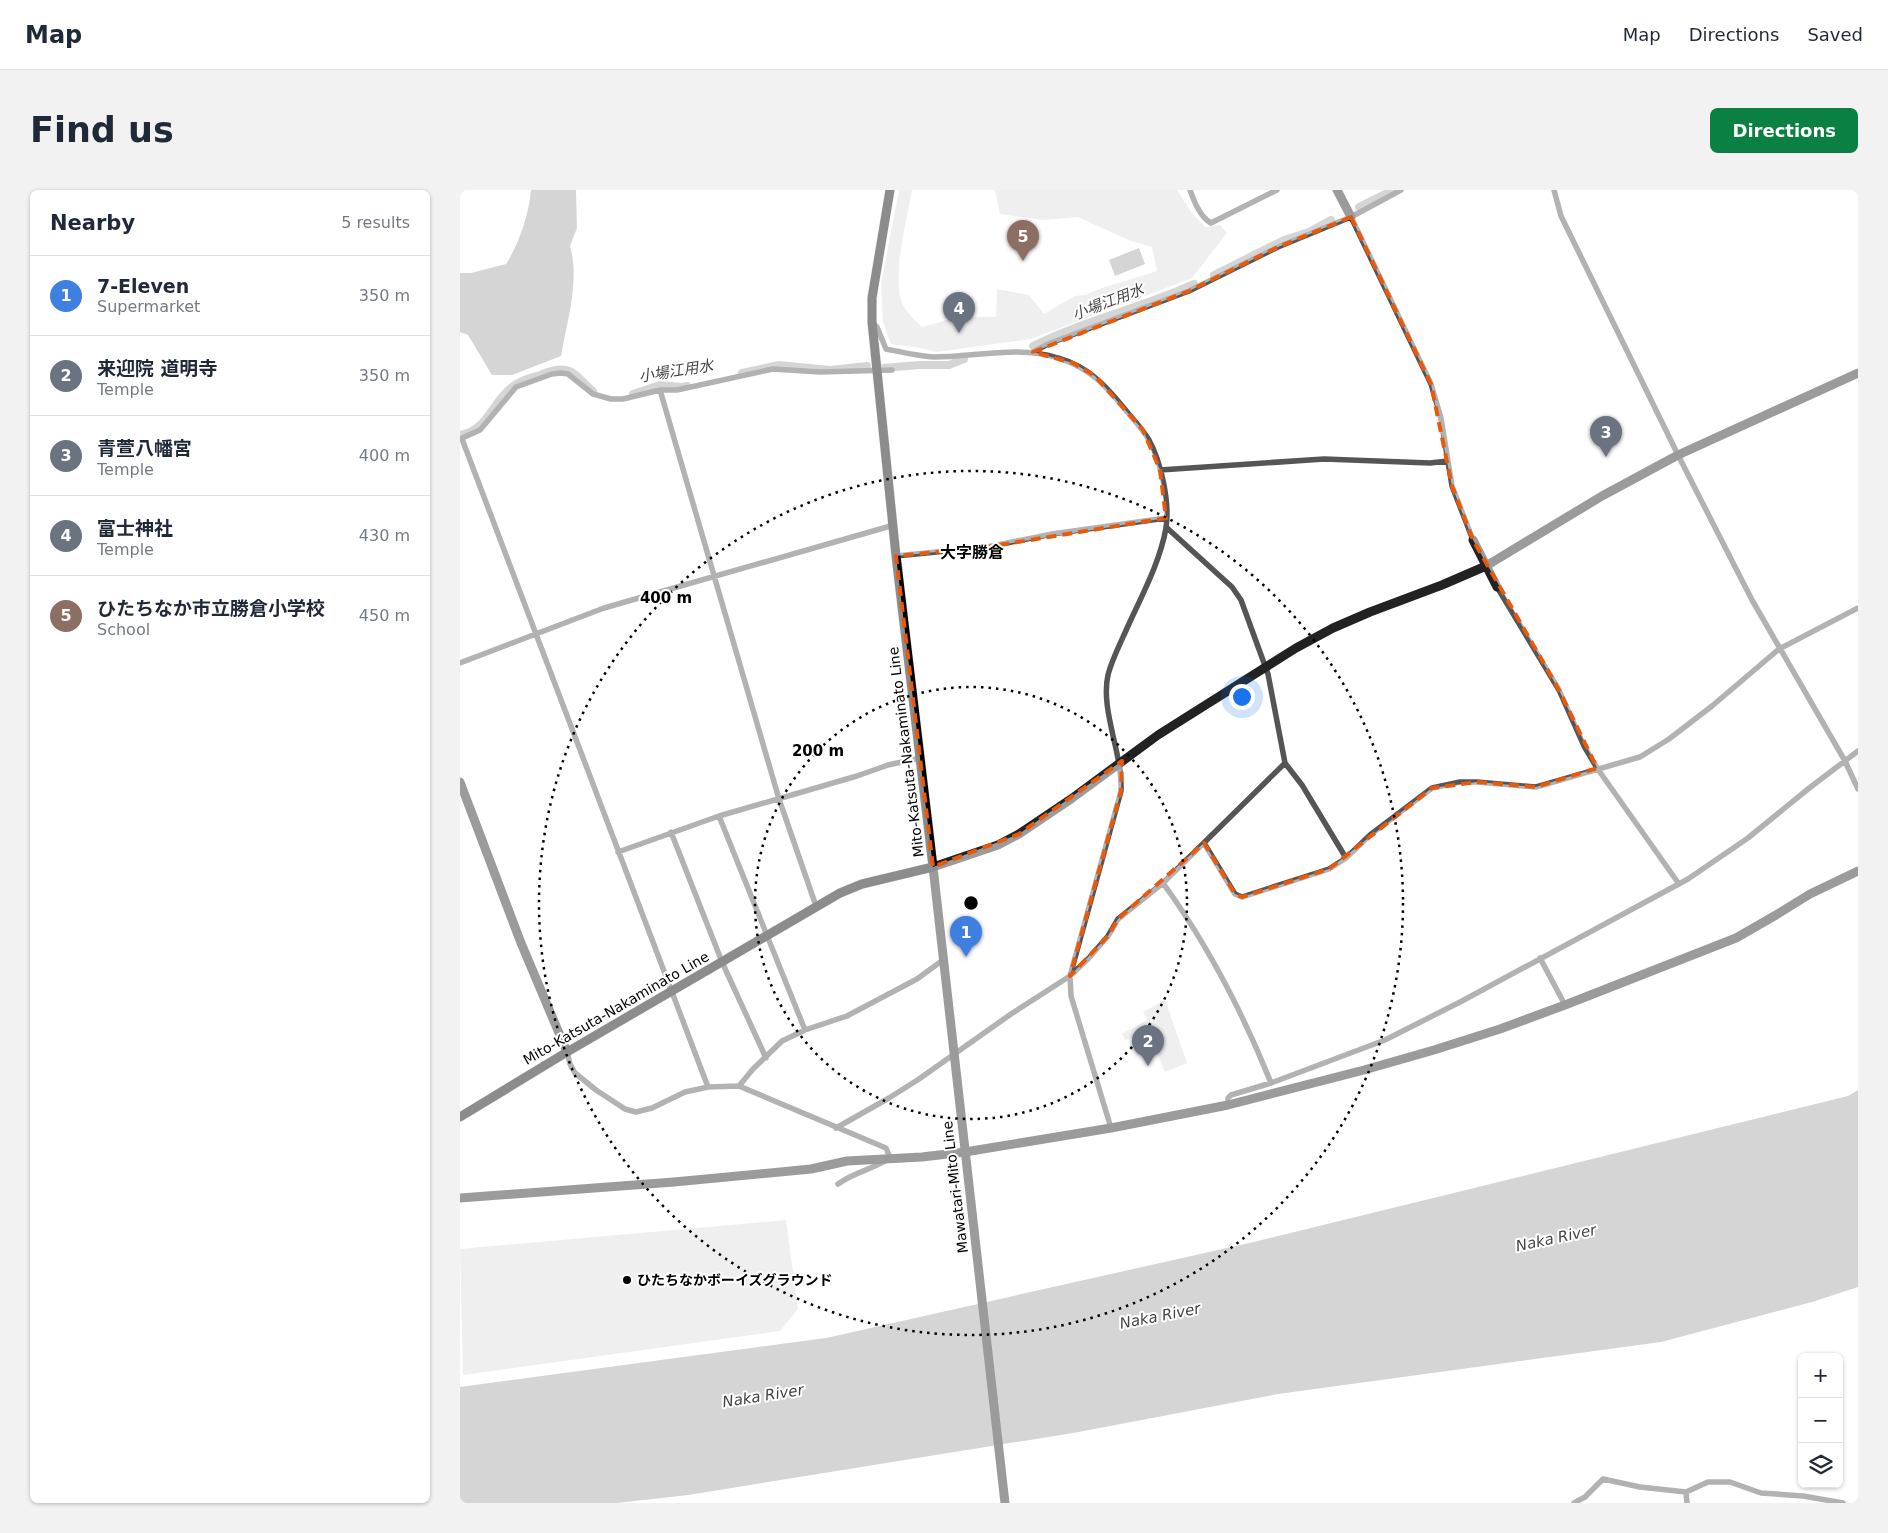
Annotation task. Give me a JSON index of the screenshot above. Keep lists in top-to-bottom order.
{
  "streets": {
    "main road": ["Mito-Katsuta-Nakaminato Line"],
    "street": ["Mawatari-Mito Line"]
  },
  "crossings": [
    ["Mito-Katsuta-Nakaminato Line", "Mawatari-Mito Line"]
  ],
  "districts": ["大字勝倉"],
  "water": ["小場江用水", "Naka River"],
  "places": ["ひたちなかボーイズグラウンド"],
  "page": {
    "header": "Map",
    "nav": ["Map", "Directions", "Saved"],
    "buttons": "Directions",
    "title": "Find us",
    "heading": ["Nearby", "5 results"],
    "pins": [
      "5",
      "4",
      "3",
      "1",
      "2"
    ],
    "list": [
      {
        "mark": "1",
        "name": "7-Eleven",
        "note": "Supermarket",
        "value": "350 m"
      },
      {
        "mark": "2",
        "name": "来迎院 道明寺",
        "note": "Temple",
        "value": "350 m"
      },
      {
        "mark": "3",
        "name": "青萱八幡宮",
        "note": "Temple",
        "value": "400 m"
      },
      {
        "mark": "4",
        "name": "富士神社",
        "note": "Temple",
        "value": "430 m"
      },
      {
        "mark": "5",
        "name": "ひたちなか市立勝倉小学校",
        "note": "School",
        "value": "450 m"
      }
    ],
    "map_buttons": ["+", "−"]
  },
  "rings": ["400 m", "200 m"]
}
